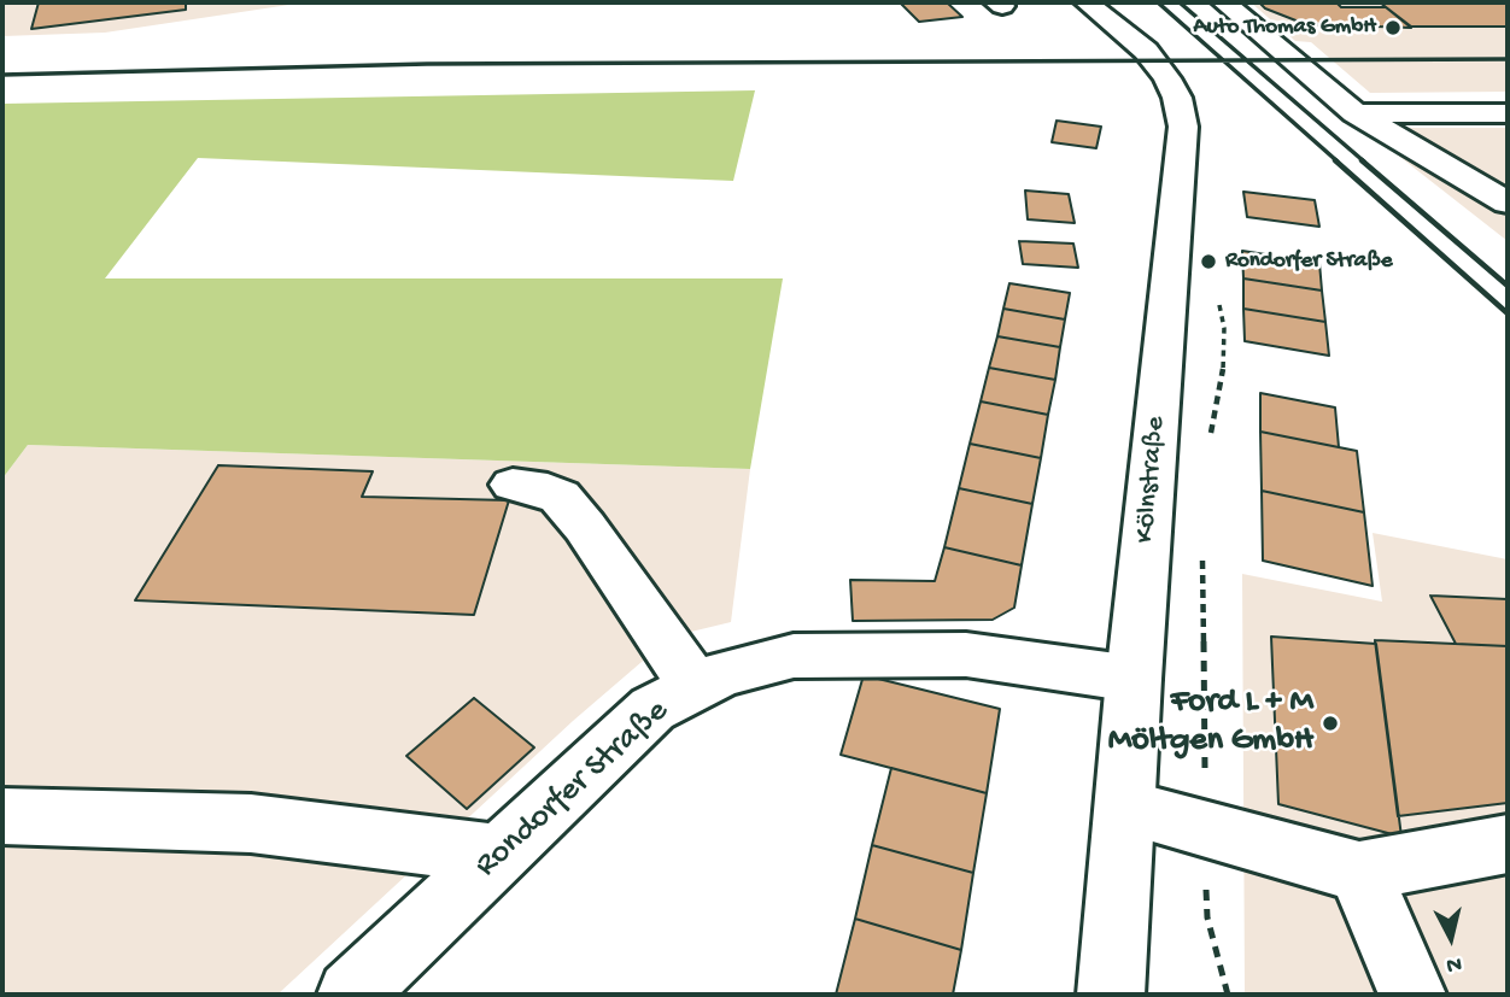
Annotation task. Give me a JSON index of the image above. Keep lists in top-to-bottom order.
{
  "streets": {
    "main road": ["Kölnstraße", "Rondorfer Straße"]
  },
  "crossings": [
    ["Kölnstraße", "Rondorfer Straße"]
  ],
  "places": ["Auto Thomas GmbH", "Rondorfer Straße", "Ford L + M Möltgen GmbH"],
  "north": "bottom"
}
